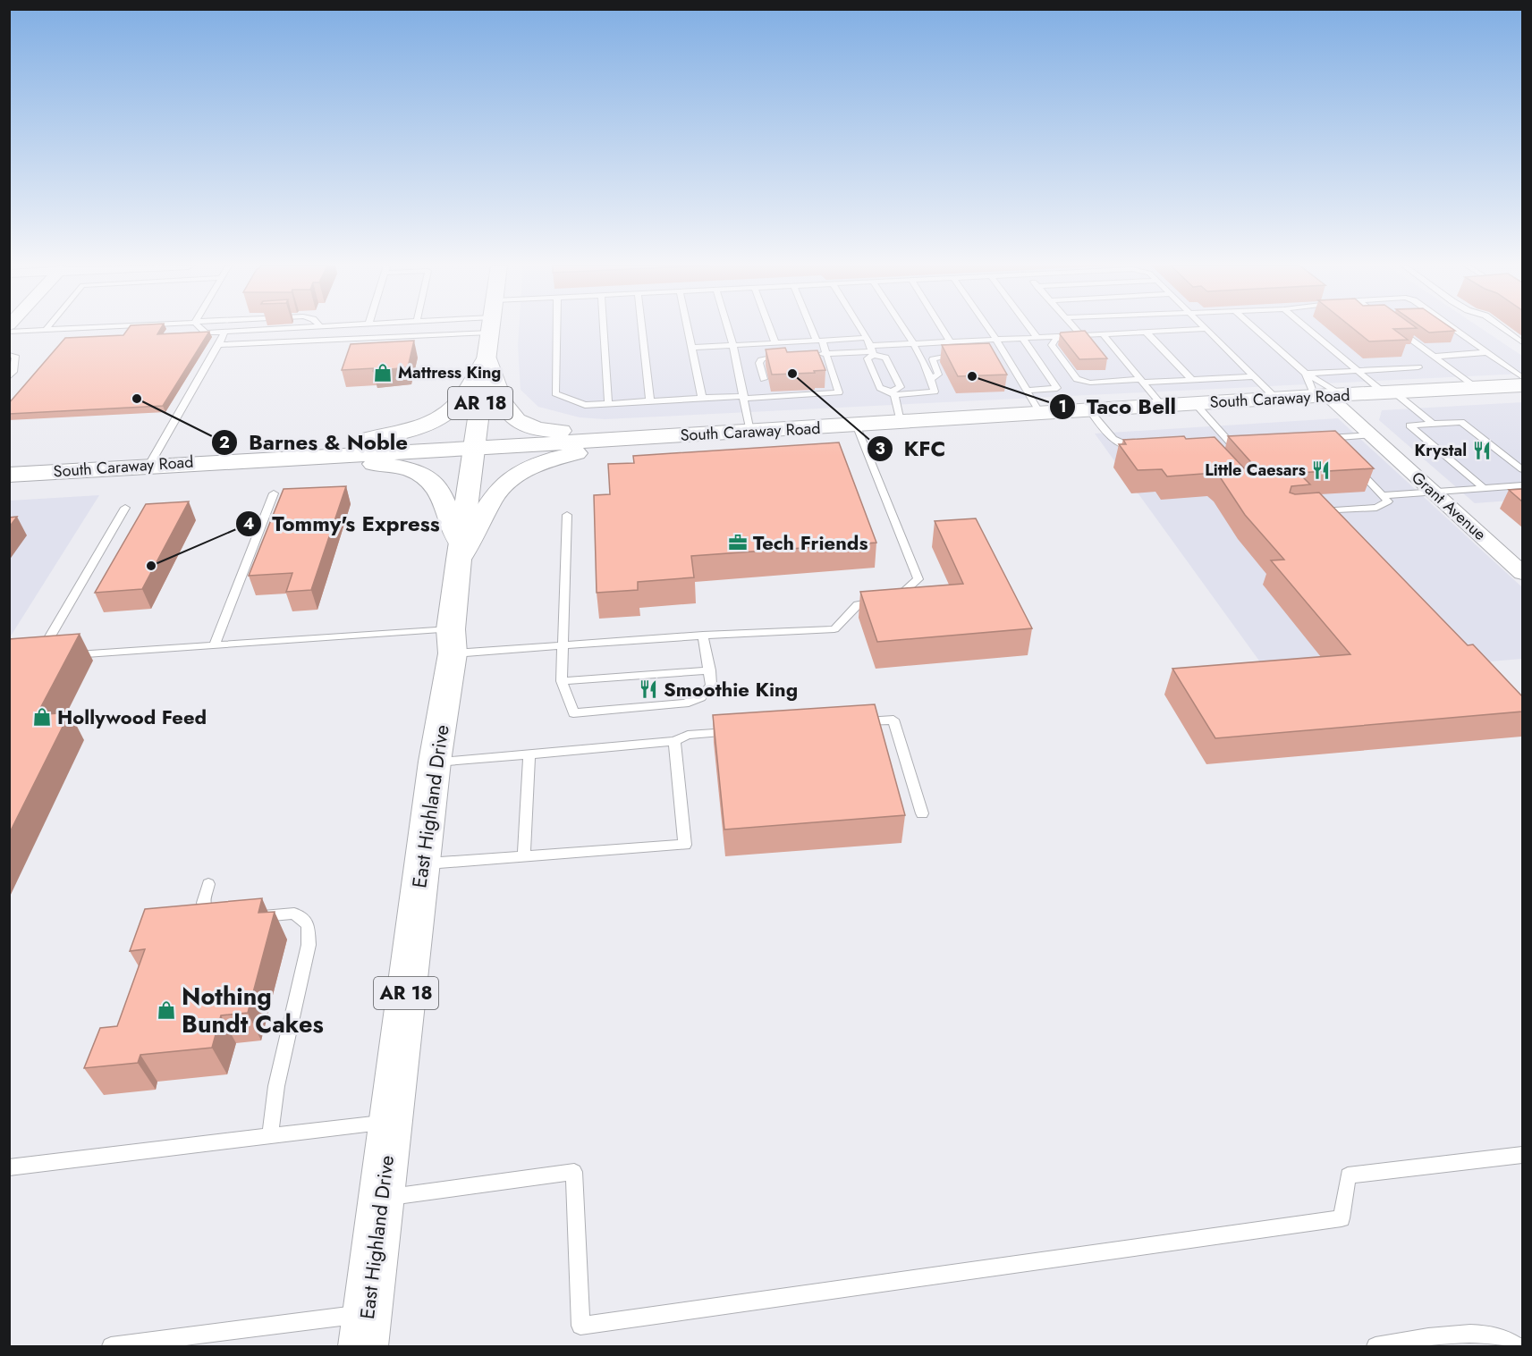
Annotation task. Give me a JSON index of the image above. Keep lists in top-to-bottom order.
{
  "streets": {
    "main road": ["South Caraway Road", "AR 18", "East Highland Drive"],
    "street": ["Grant Avenue"]
  },
  "crossings": [
    ["South Caraway Road", "Grant Avenue"],
    ["South Caraway Road", "East Highland Drive"]
  ],
  "places": {
    "shop": ["Mattress King", "Hollywood Feed", "Nothing Bundt Cakes"],
    "other": [
      "KFC",
      "Taco Bell",
      "Barnes & Noble",
      "Tommy's Express"
    ],
    "restaurant": ["Krystal", "Little Caesars", "Smoothie King"],
    "office": ["Tech Friends"]
  }
}
